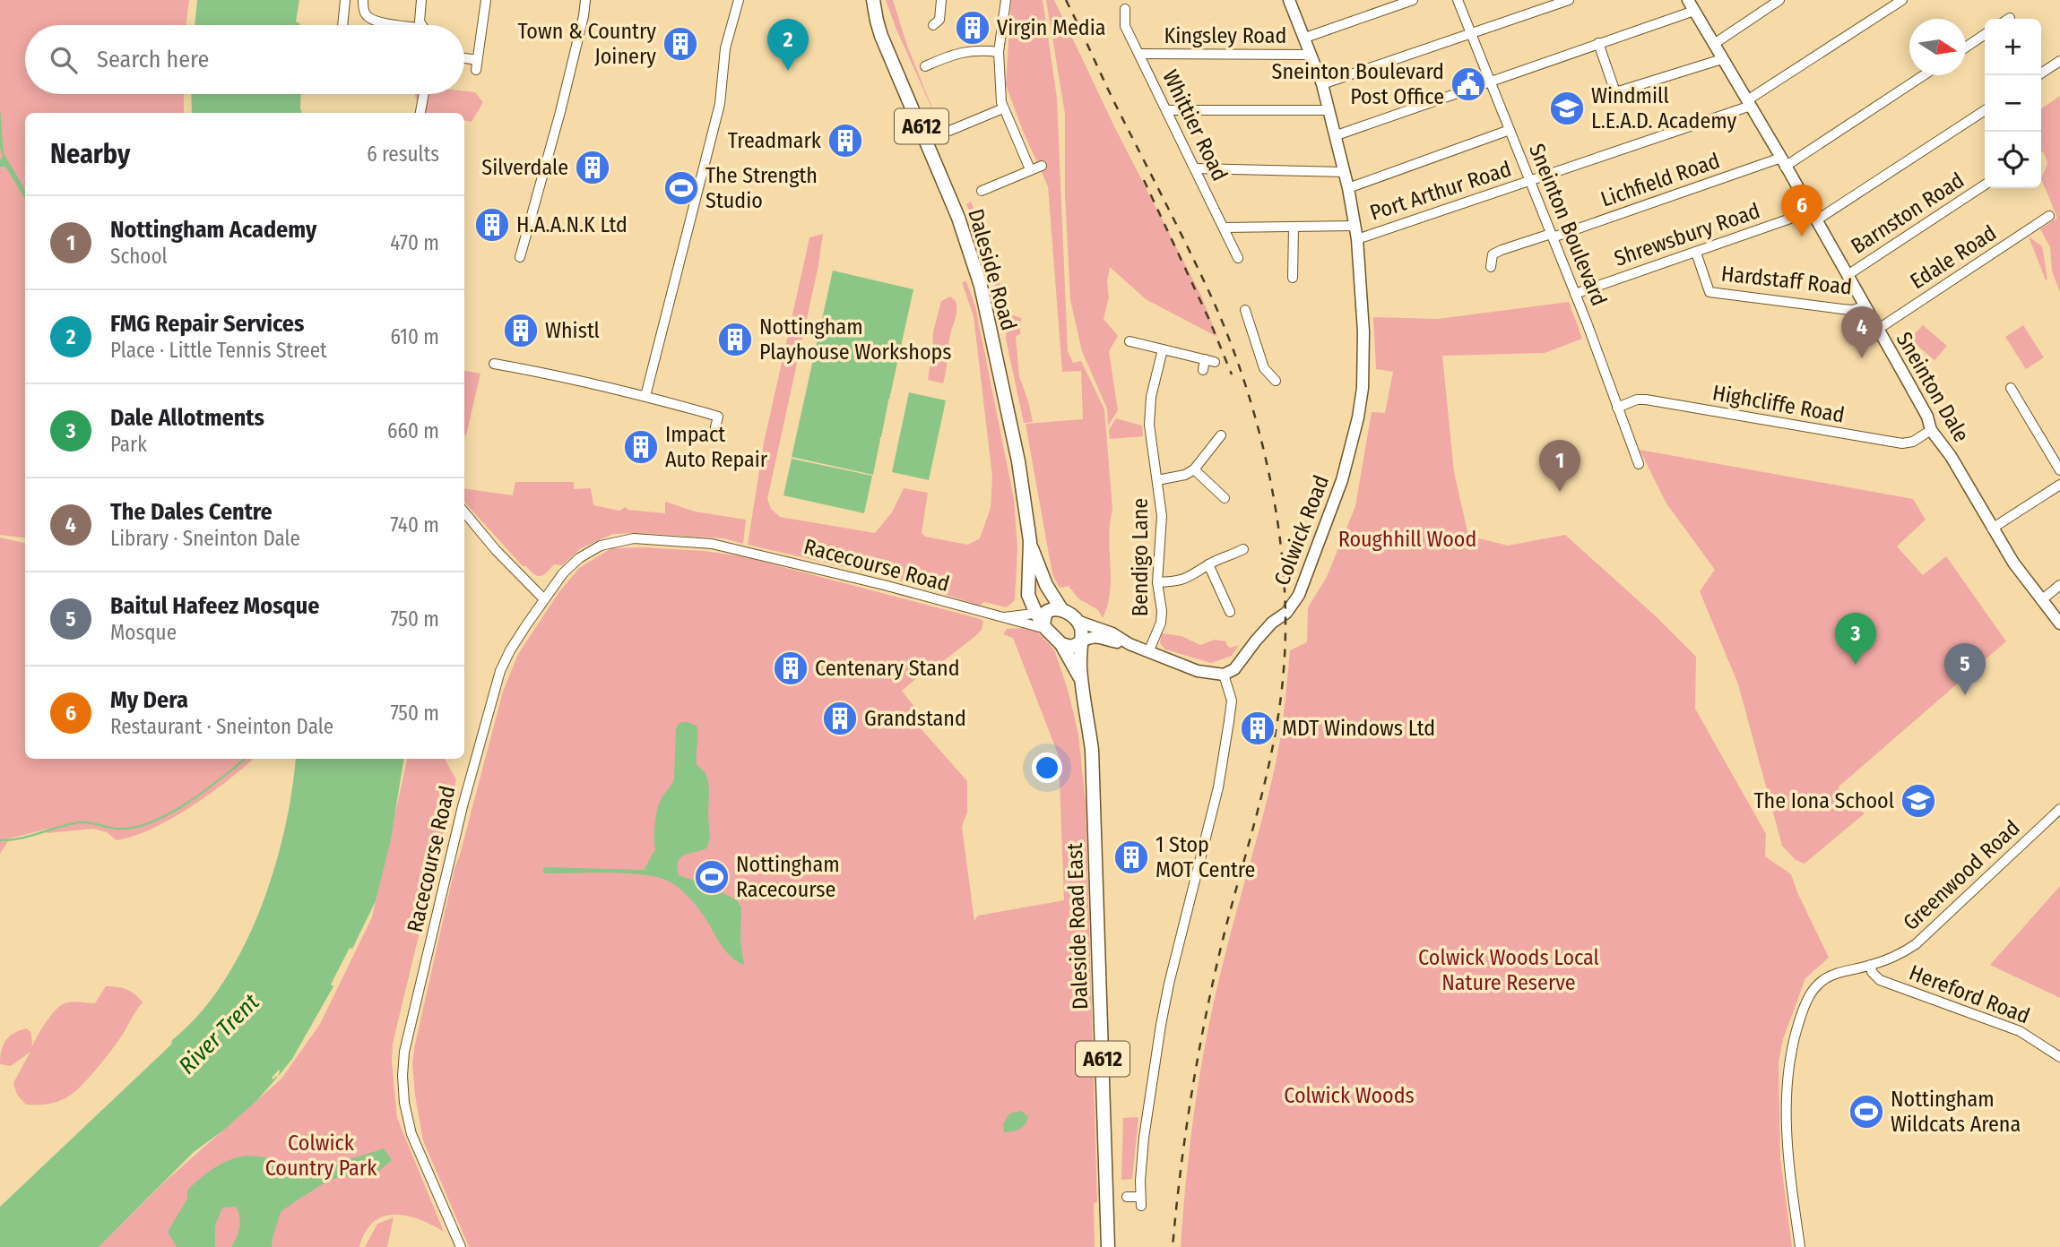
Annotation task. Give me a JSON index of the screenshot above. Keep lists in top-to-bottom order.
{
  "streets": {
    "main road": ["A612", "Daleside Road", "Daleside Road East"],
    "street": [
      "Kingsley Road",
      "Whittier Road",
      "Lichfield Road",
      "Port Arthur Road",
      "Barnston Road",
      "Sneinton Boulevard",
      "Shrewsbury Road",
      "Edale Road",
      "Hardstaff Road",
      "Sneinton Dale",
      "Highcliffe Road",
      "Colwick Road",
      "Bendigo Lane",
      "Racecourse Road",
      "Greenwood Road",
      "Hereford Road"
    ]
  },
  "crossings": [
    ["Kingsley Road", "Whittier Road"],
    ["Kingsley Road", "Colwick Road"],
    ["Lichfield Road", "Sneinton Boulevard"],
    ["Lichfield Road", "Sneinton Dale"],
    ["Port Arthur Road", "Sneinton Boulevard"],
    ["Port Arthur Road", "Sneinton Dale"],
    ["Port Arthur Road", "Colwick Road"],
    ["Barnston Road", "Sneinton Dale"],
    ["Sneinton Boulevard", "Shrewsbury Road"],
    ["Sneinton Boulevard", "Highcliffe Road"],
    ["Shrewsbury Road", "Hardstaff Road"],
    ["Shrewsbury Road", "Sneinton Dale"],
    ["Edale Road", "Sneinton Dale"],
    ["Daleside Road", "Racecourse Road"],
    ["Daleside Road", "Daleside Road East"],
    ["Hardstaff Road", "Sneinton Dale"],
    ["Sneinton Dale", "Highcliffe Road"],
    ["Racecourse Road", "Daleside Road East"],
    ["Greenwood Road", "Hereford Road"]
  ],
  "water": ["River Trent"],
  "parks": [
    "Roughhill Wood",
    "Colwick Woods Local Nature Reserve",
    "Colwick Woods",
    "Colwick Country Park"
  ],
  "places": {
    "building": [
      "Virgin Media",
      "Town & Country Joinery",
      "Treadmark",
      "Silverdale",
      "H.A.A.N.K Ltd",
      "Whistl",
      "Nottingham Playhouse Workshops",
      "Impact Auto Repair",
      "Centenary Stand",
      "Grandstand",
      "MDT Windows Ltd",
      "1 Stop MOT Centre"
    ],
    "public building": ["Sneinton Boulevard Post Office"],
    "school or university": ["Windmill L.E.A.D. Academy", "The Iona School"],
    "sports": ["The Strength Studio", "Nottingham Racecourse", "Nottingham Wildcats Arena"]
  },
  "north": "right",
  "page": {
    "map_buttons": ["+", "−"],
    "pins": [
      "2",
      "6",
      "4",
      "1",
      "3",
      "5"
    ],
    "search": "Search here",
    "heading": ["Nearby", "6 results"],
    "list": [
      {
        "mark": "1",
        "name": "Nottingham Academy",
        "note": "School",
        "value": "470 m"
      },
      {
        "mark": "2",
        "name": "FMG Repair Services",
        "note": "Place · Little Tennis Street",
        "value": "610 m"
      },
      {
        "mark": "3",
        "name": "Dale Allotments",
        "note": "Park",
        "value": "660 m"
      },
      {
        "mark": "4",
        "name": "The Dales Centre",
        "note": "Library · Sneinton Dale",
        "value": "740 m"
      },
      {
        "mark": "5",
        "name": "Baitul Hafeez Mosque",
        "note": "Mosque",
        "value": "750 m"
      },
      {
        "mark": "6",
        "name": "My Dera",
        "note": "Restaurant · Sneinton Dale",
        "value": "750 m"
      }
    ]
  }
}
